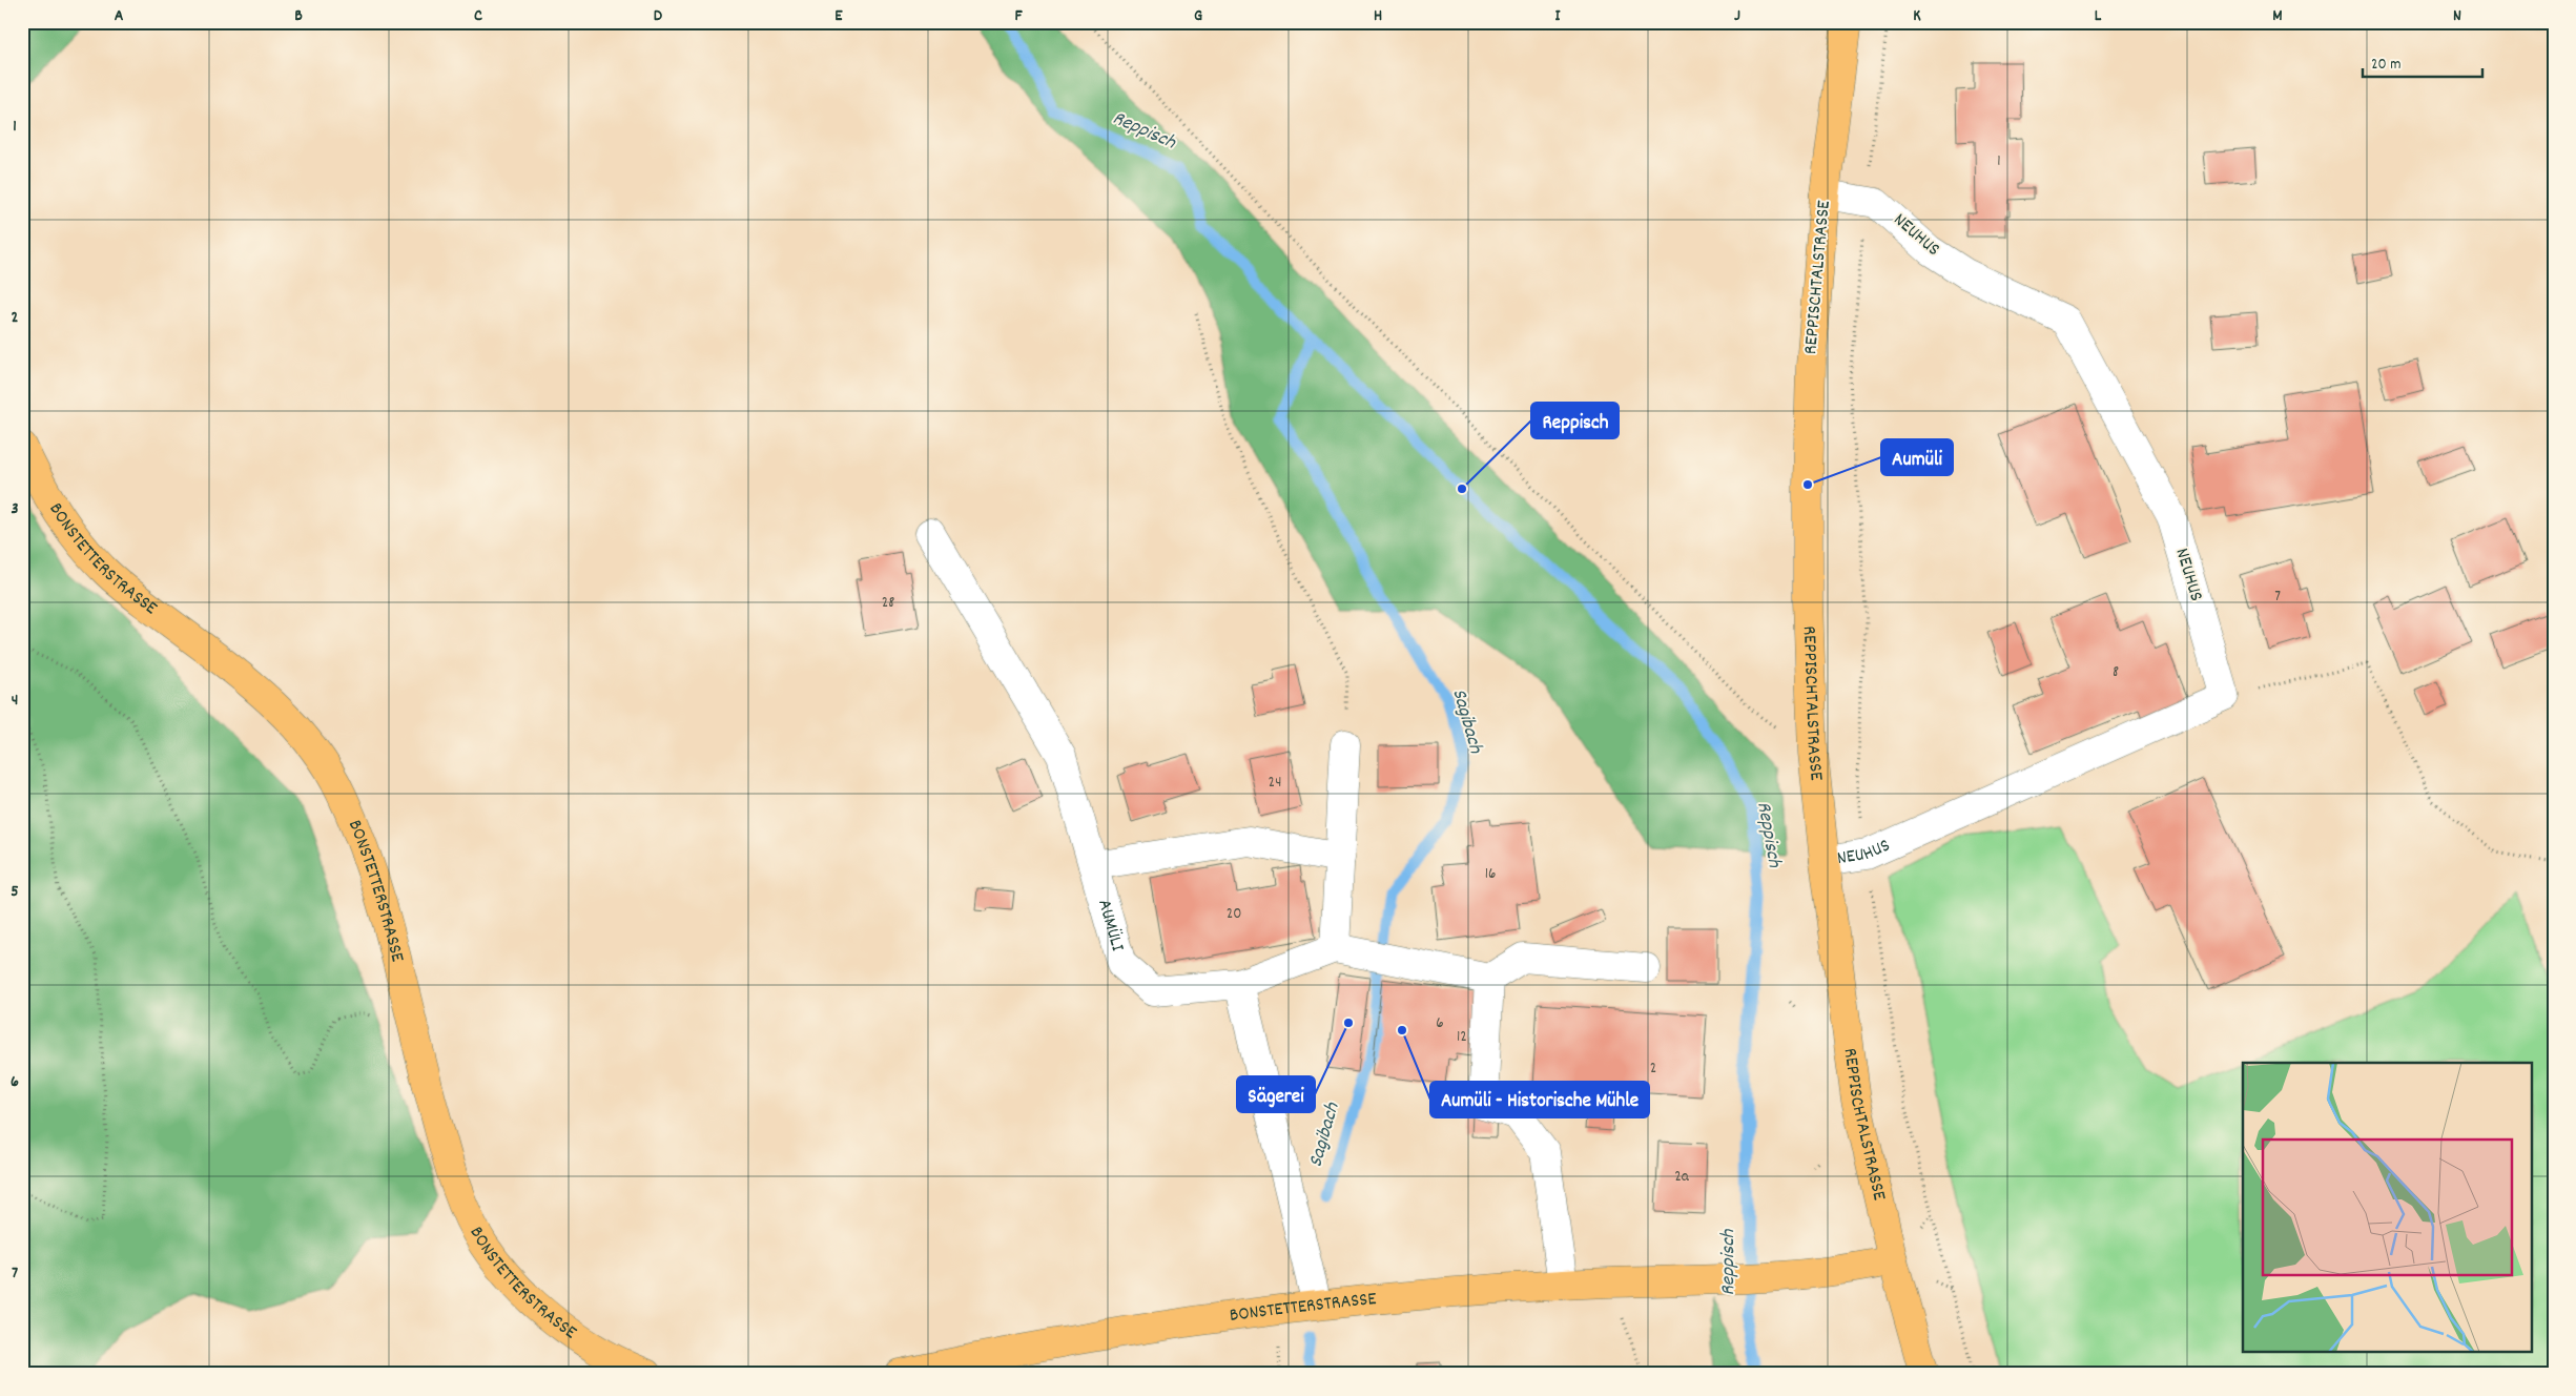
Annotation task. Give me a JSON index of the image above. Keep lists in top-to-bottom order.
{
  "streets": {
    "main road": ["REPPISCHTALSTRASSE", "BONSTETTERSTRASSE"],
    "street": ["NEUHUS", "AUMÜLI"]
  },
  "crossings": [
    ["NEUHUS", "REPPISCHTALSTRASSE"],
    ["REPPISCHTALSTRASSE", "BONSTETTERSTRASSE"]
  ],
  "water": ["Reppisch", "Sagibach"],
  "places": [
    "Aumüli",
    "Reppisch",
    "Sägerei",
    "Aumüli - Historische Mühle"
  ],
  "house_numbers": [
    "1",
    "7",
    "28",
    "8",
    "24",
    "16",
    "20",
    "6",
    "12",
    "2",
    "2a"
  ],
  "scale_bar": "20 m",
  "grid": {
    "columns": [
      "A",
      "B",
      "C",
      "D",
      "E",
      "F",
      "G",
      "H",
      "I",
      "J",
      "K",
      "L",
      "M",
      "N"
    ],
    "rows": [
      "1",
      "2",
      "3",
      "4",
      "5",
      "6",
      "7"
    ]
  }
}
